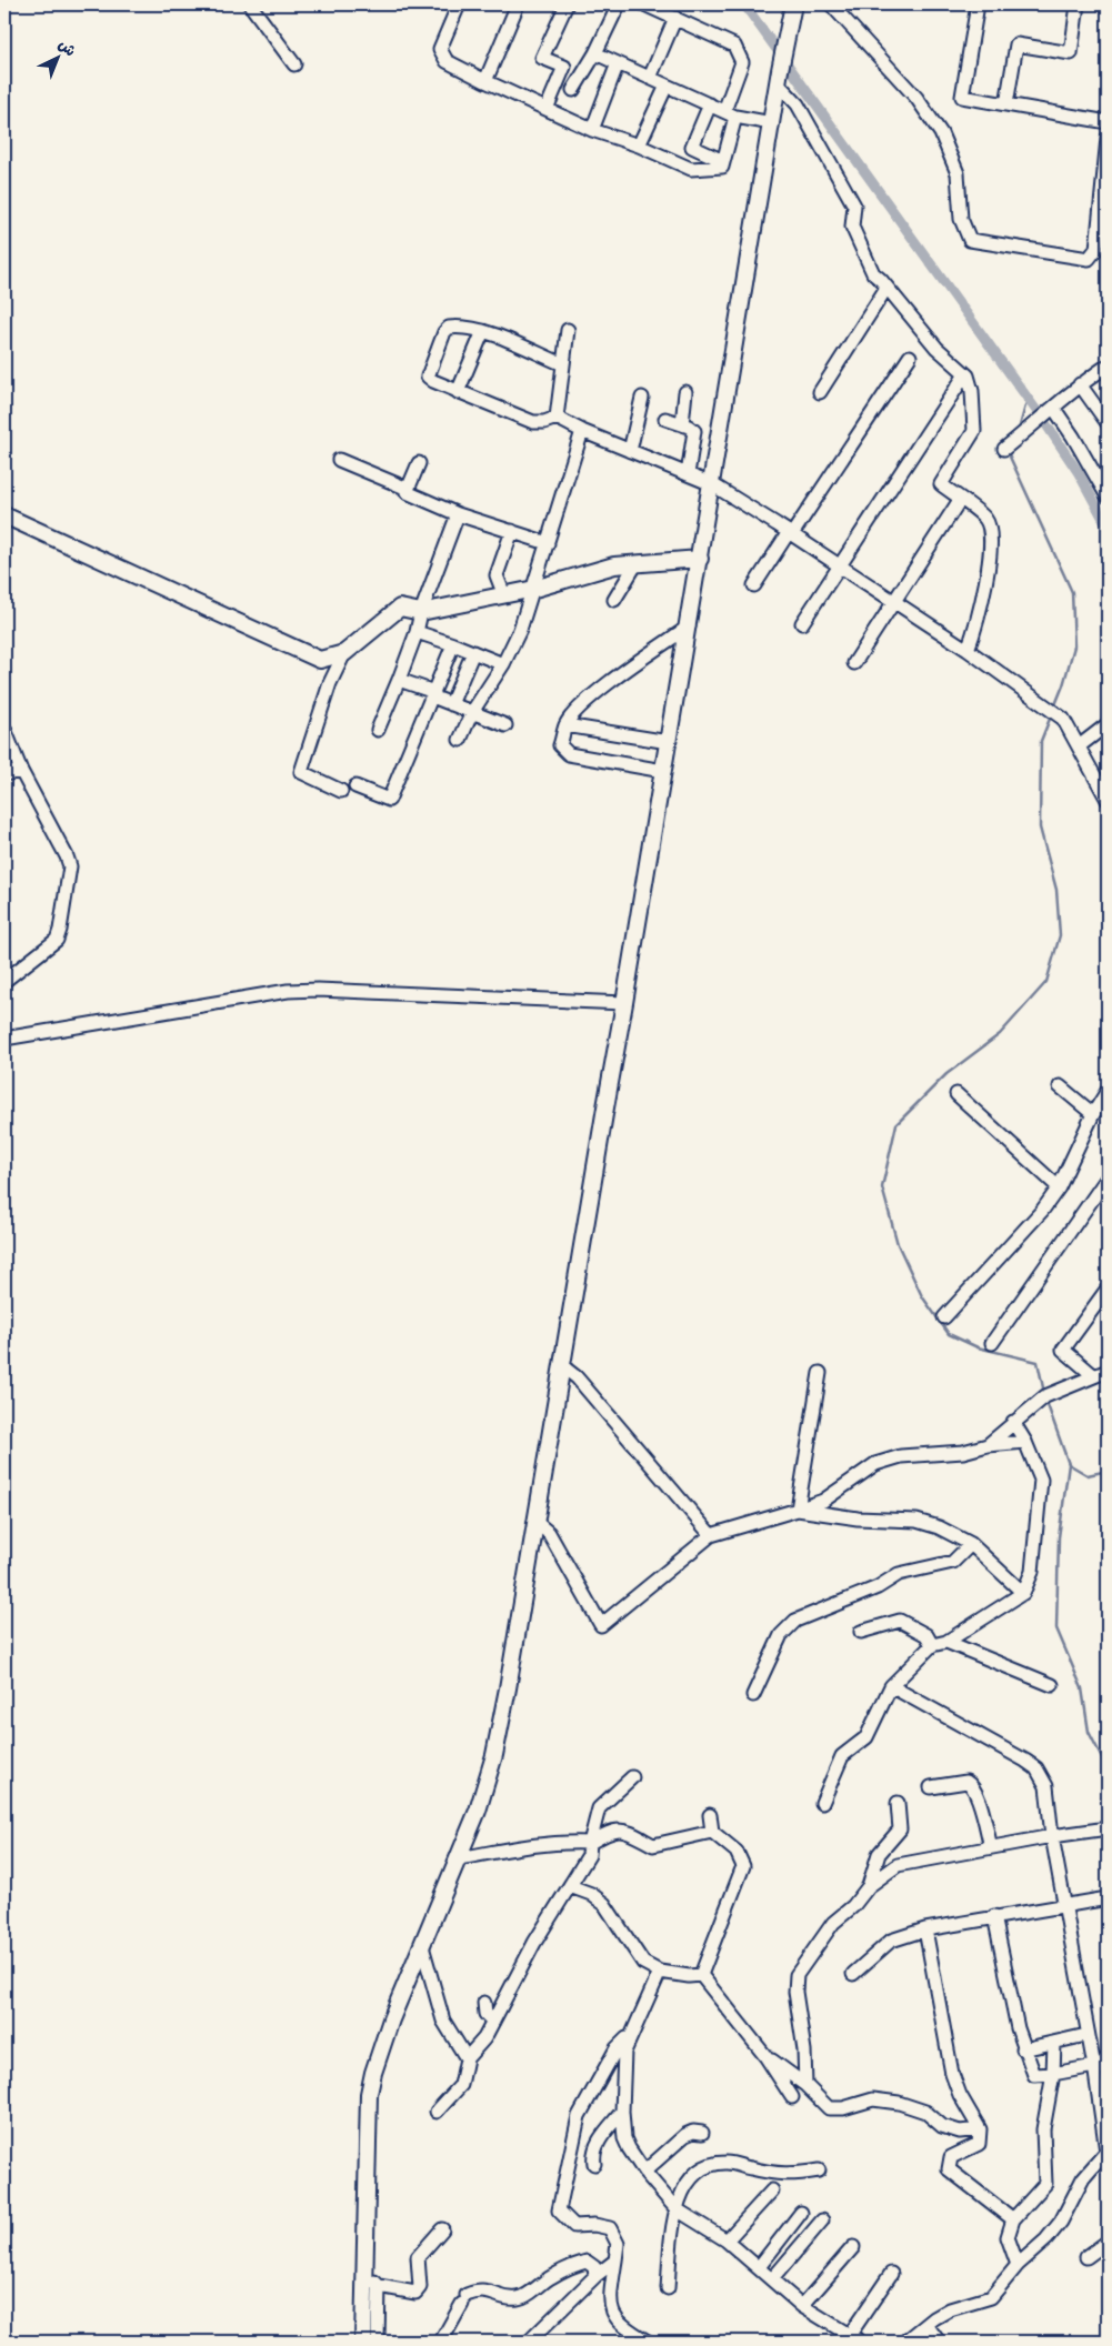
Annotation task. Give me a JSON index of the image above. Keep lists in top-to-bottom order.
{
  "north": "top right"
}
